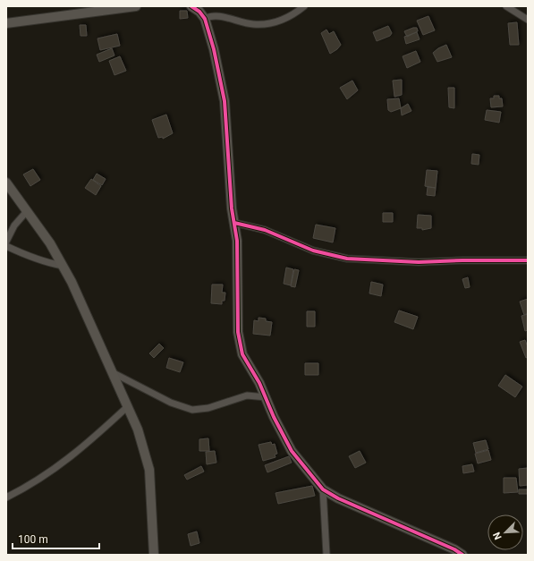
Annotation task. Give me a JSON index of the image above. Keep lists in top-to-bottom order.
{
  "scale_bar": "100 m",
  "north": "bottom left"
}
